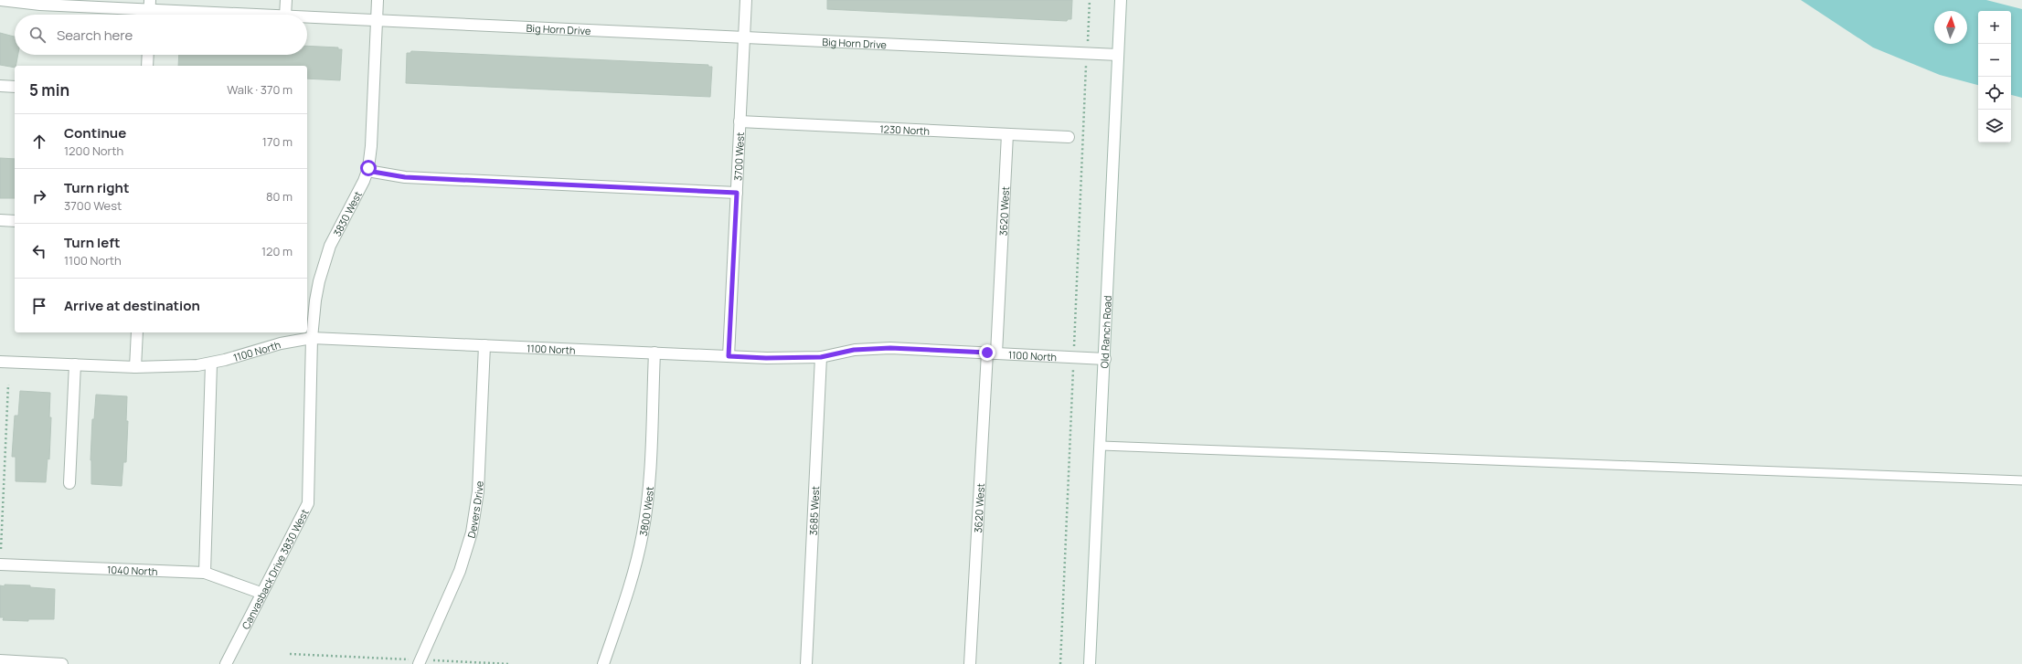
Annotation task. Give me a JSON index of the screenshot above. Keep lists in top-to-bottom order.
{
  "streets": {
    "street": [
      "Big Horn Drive",
      "1230 North",
      "3700 West",
      "3620 West",
      "3830 West",
      "Old Ranch Road",
      "1100 North",
      "Devers Drive",
      "3685 West",
      "3800 West",
      "Canvasback Drive 3830 West",
      "1040 North"
    ]
  },
  "crossings": [
    ["Big Horn Drive", "3700 West"],
    ["Big Horn Drive", "3830 West"],
    ["Big Horn Drive", "Old Ranch Road"],
    ["1230 North", "3700 West"],
    ["1230 North", "3620 West"],
    ["3700 West", "1100 North"],
    ["3620 West", "1100 North"],
    ["3830 West", "1100 North"],
    ["3830 West", "Canvasback Drive 3830 West"],
    ["Old Ranch Road", "1100 North"],
    ["1100 North", "Devers Drive"],
    ["1100 North", "3685 West"],
    ["1100 North", "3800 West"],
    ["1100 North", "Canvasback Drive 3830 West"],
    ["Canvasback Drive 3830 West", "1040 North"]
  ],
  "north": "top",
  "page": {
    "map_buttons": ["+", "−"],
    "search": "Search here",
    "heading": ["5 min", "Walk · 370 m"],
    "list": [
      ["Continue", "1200 North", "170 m"],
      ["Turn right", "3700 West", "80 m"],
      ["Turn left", "1100 North", "120 m"],
      "Arrive at destination"
    ]
  }
}
